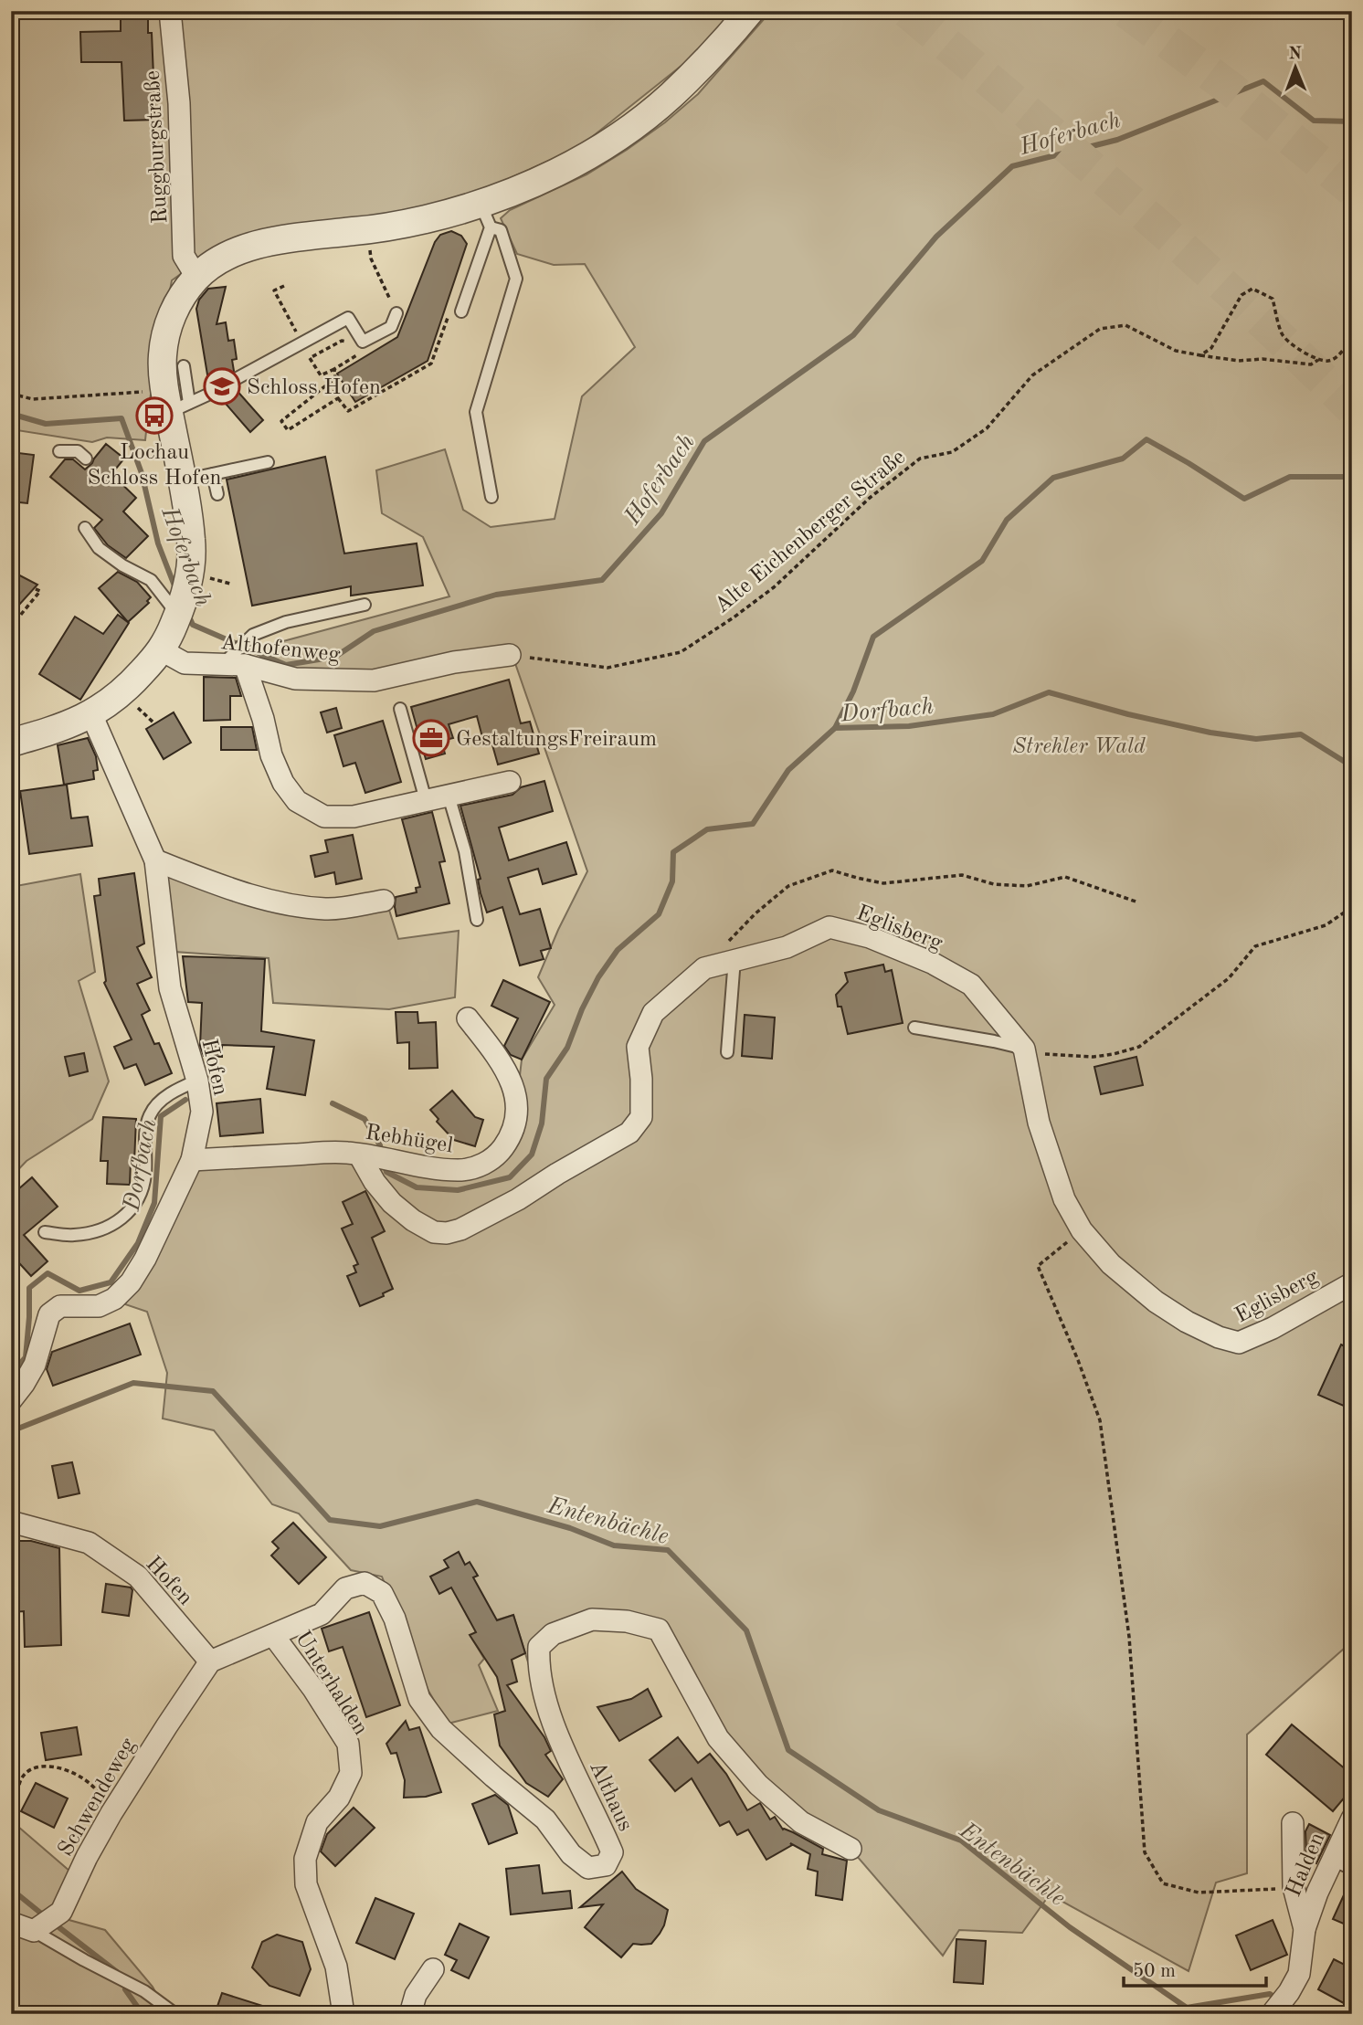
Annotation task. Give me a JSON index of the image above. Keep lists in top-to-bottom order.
{
  "streets": {
    "street": [
      "Ruggburgstraße",
      "Althofenweg",
      "Eglisberg",
      "Hofen",
      "Rebhügel",
      "Unterhalden",
      "Althaus",
      "Schwendeweg",
      "Halden"
    ],
    "path": ["Alte Eichenberger Straße"]
  },
  "crossings": [
    ["Alte Eichenberger Straße", "Althofenweg"],
    ["Eglisberg", "Rebhügel"],
    ["Hofen", "Rebhügel"],
    ["Hofen", "Althaus"],
    ["Hofen", "Schwendeweg"],
    ["Unterhalden", "Althaus"],
    ["Althaus", "Schwendeweg"]
  ],
  "water": ["Hoferbach", "Dorfbach", "Entenbächle"],
  "parks": ["Strehler Wald"],
  "places": {
    "school or university": ["Schloss Hofen"],
    "bus stop": ["Lochau Schloss Hofen"],
    "office": ["GestaltungsFreiraum"]
  },
  "scale_bar": "50 m",
  "north": "top"
}
